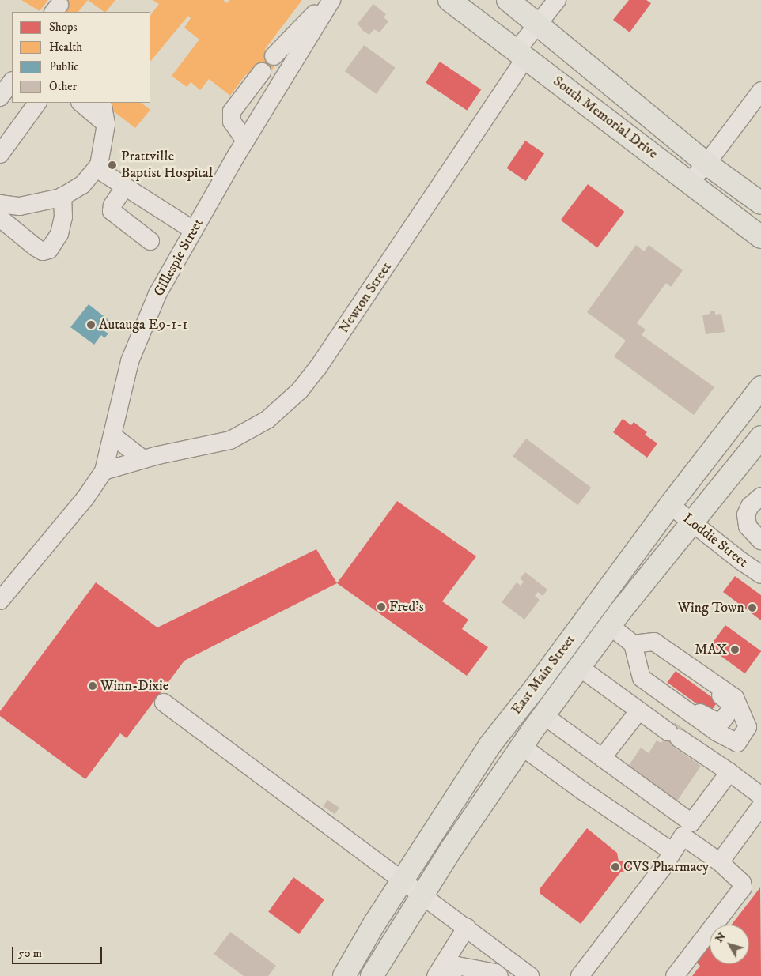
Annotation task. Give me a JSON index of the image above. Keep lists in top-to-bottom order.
{
  "streets": {
    "main road": ["South Memorial Drive", "East Main Street"],
    "street": ["Gillespie Street", "Newton Street", "Loddie Street"]
  },
  "crossings": [
    ["South Memorial Drive", "Newton Street"],
    ["Gillespie Street", "Newton Street"],
    ["Loddie Street", "East Main Street"]
  ],
  "places": [
    "Prattville Baptist Hospital",
    "Autauga E9-1-1",
    "Fred's",
    "Wing Town",
    "MAX",
    "Winn-Dixie",
    "CVS Pharmacy"
  ],
  "legend": [
    "Shops",
    "Health",
    "Public",
    "Other"
  ],
  "scale_bar": "50 m",
  "north": "top left"
}
